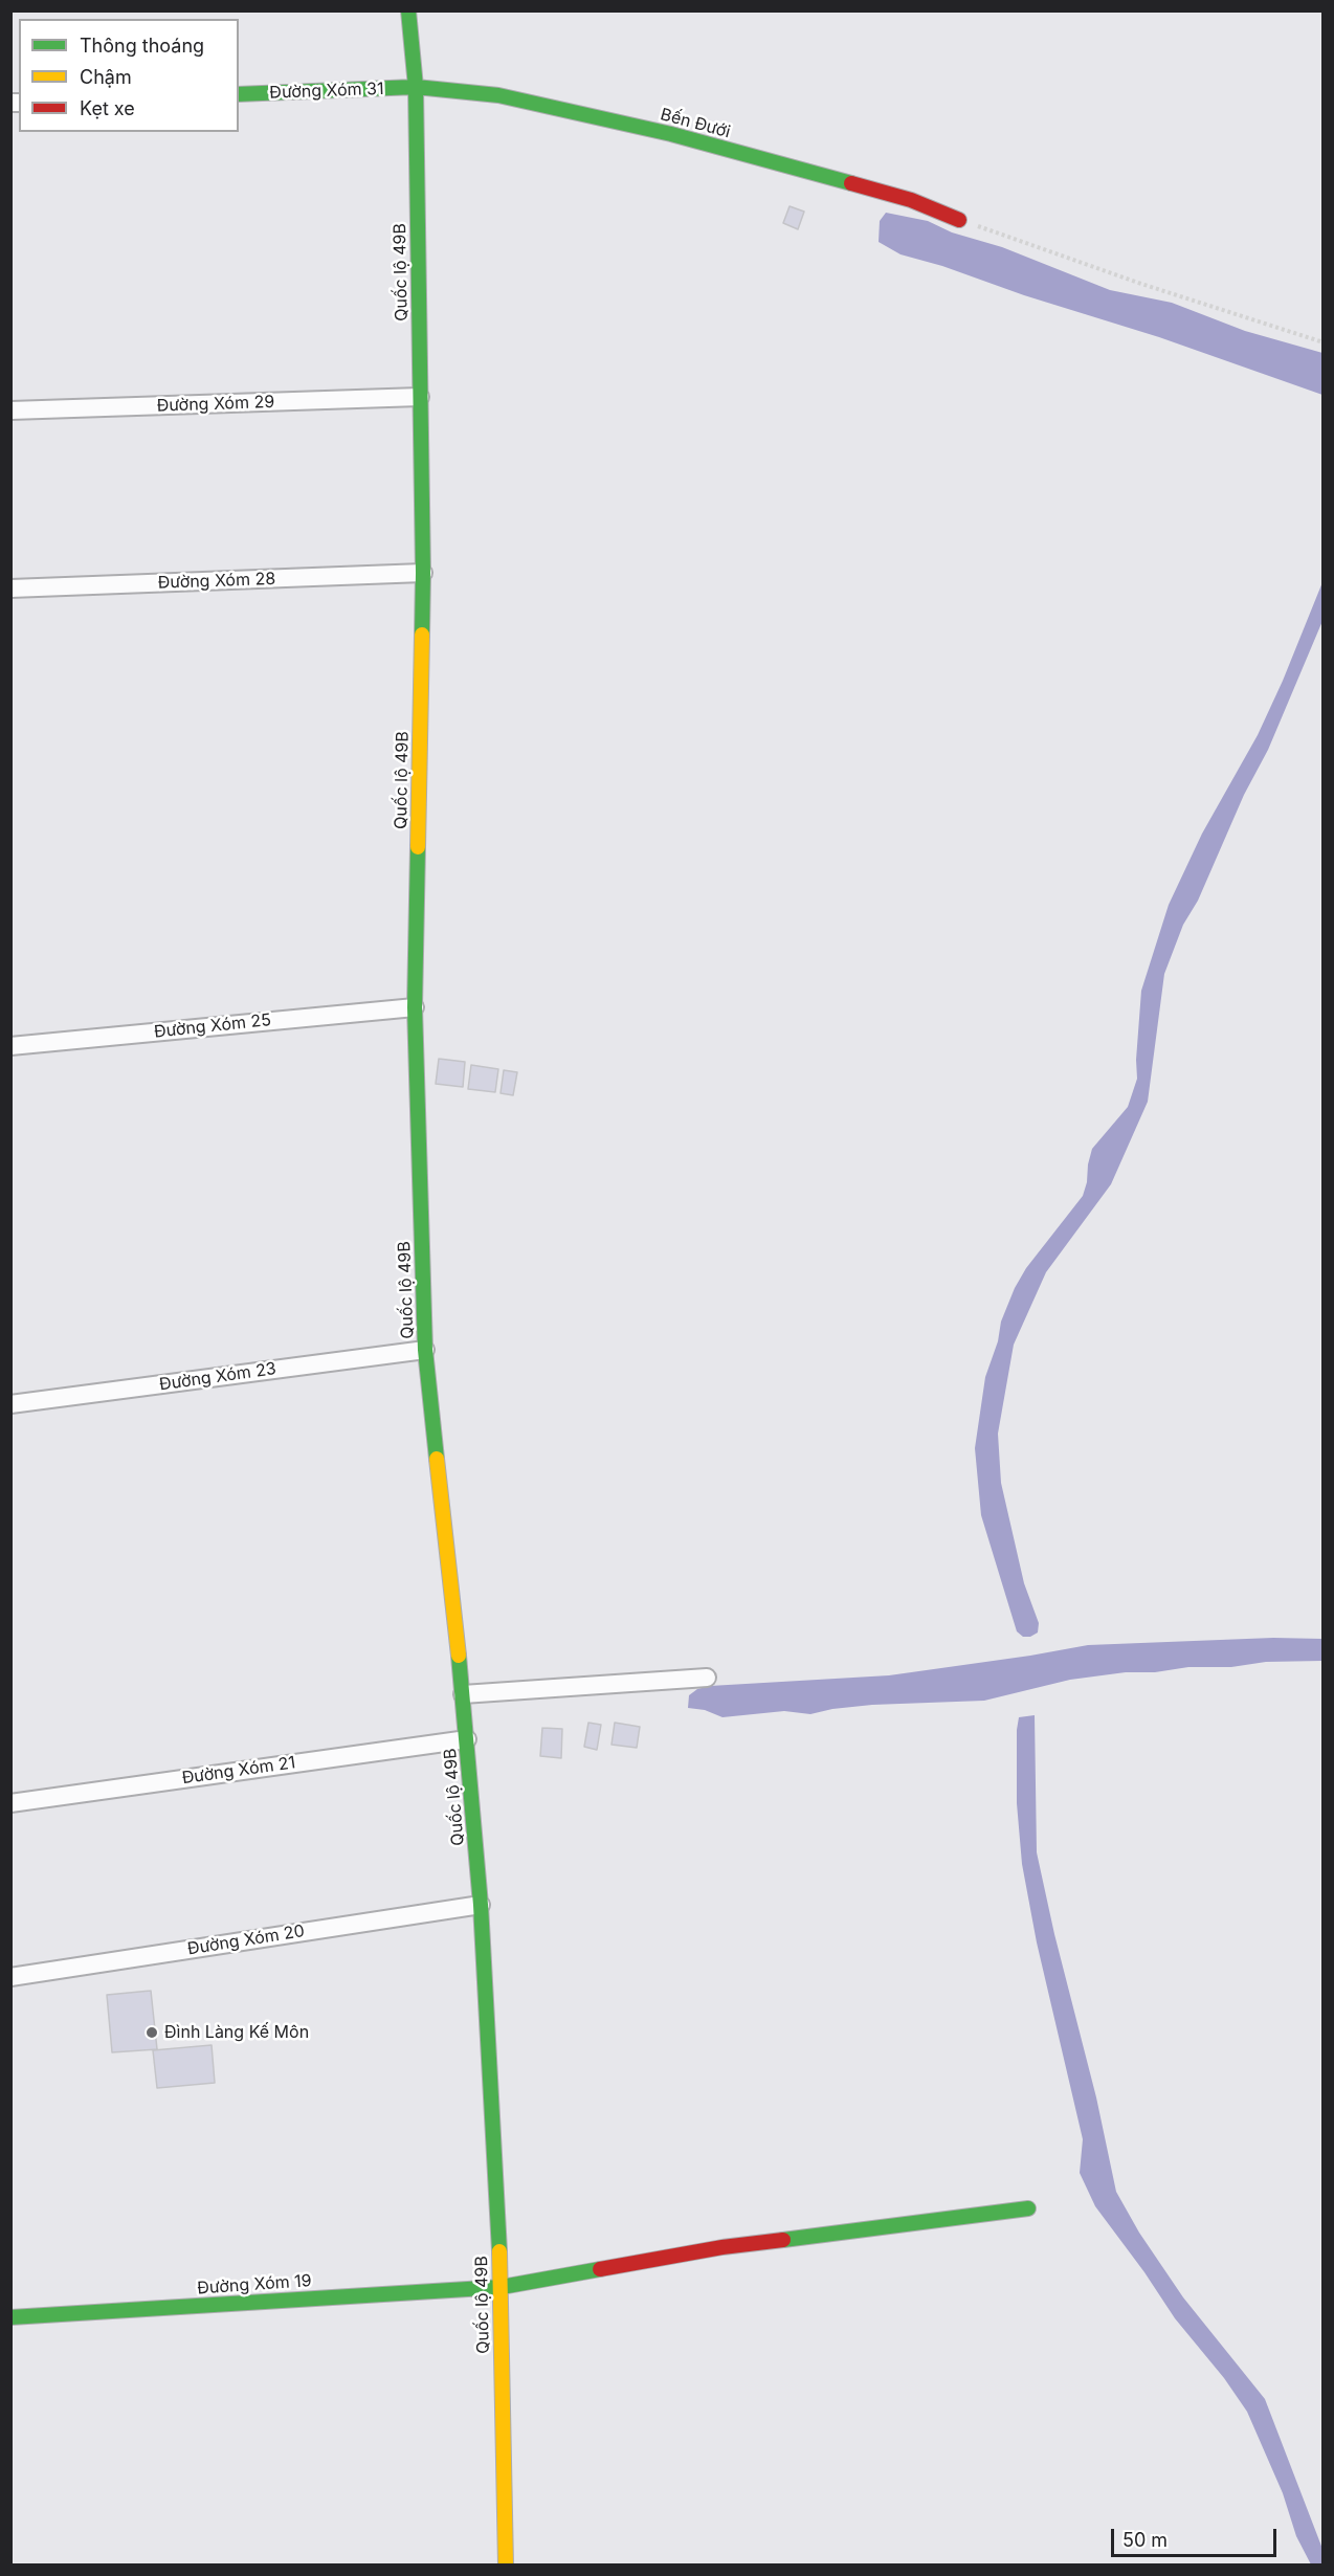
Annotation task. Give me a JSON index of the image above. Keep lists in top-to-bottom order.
{
  "streets": {
    "main road": [
      "Đường Xóm 31",
      "Bến Đưới",
      "Quốc lộ 49B",
      "Đường Xóm 19"
    ],
    "street": [
      "Đường Xóm 29",
      "Đường Xóm 28",
      "Đường Xóm 25",
      "Đường Xóm 23",
      "Đường Xóm 21",
      "Đường Xóm 20"
    ]
  },
  "crossings": [
    ["Đường Xóm 31", "Bến Đưới"],
    ["Đường Xóm 31", "Quốc lộ 49B"],
    ["Bến Đưới", "Quốc lộ 49B"],
    ["Quốc lộ 49B", "Đường Xóm 29"],
    ["Quốc lộ 49B", "Đường Xóm 28"],
    ["Quốc lộ 49B", "Đường Xóm 25"],
    ["Quốc lộ 49B", "Đường Xóm 23"],
    ["Quốc lộ 49B", "Đường Xóm 21"],
    ["Quốc lộ 49B", "Đường Xóm 20"],
    ["Quốc lộ 49B", "Đường Xóm 19"]
  ],
  "places": ["Đình Làng Kế Môn"],
  "legend": ["Thông thoáng", "Chậm", "Kẹt xe"],
  "scale_bar": "50 m"
}
